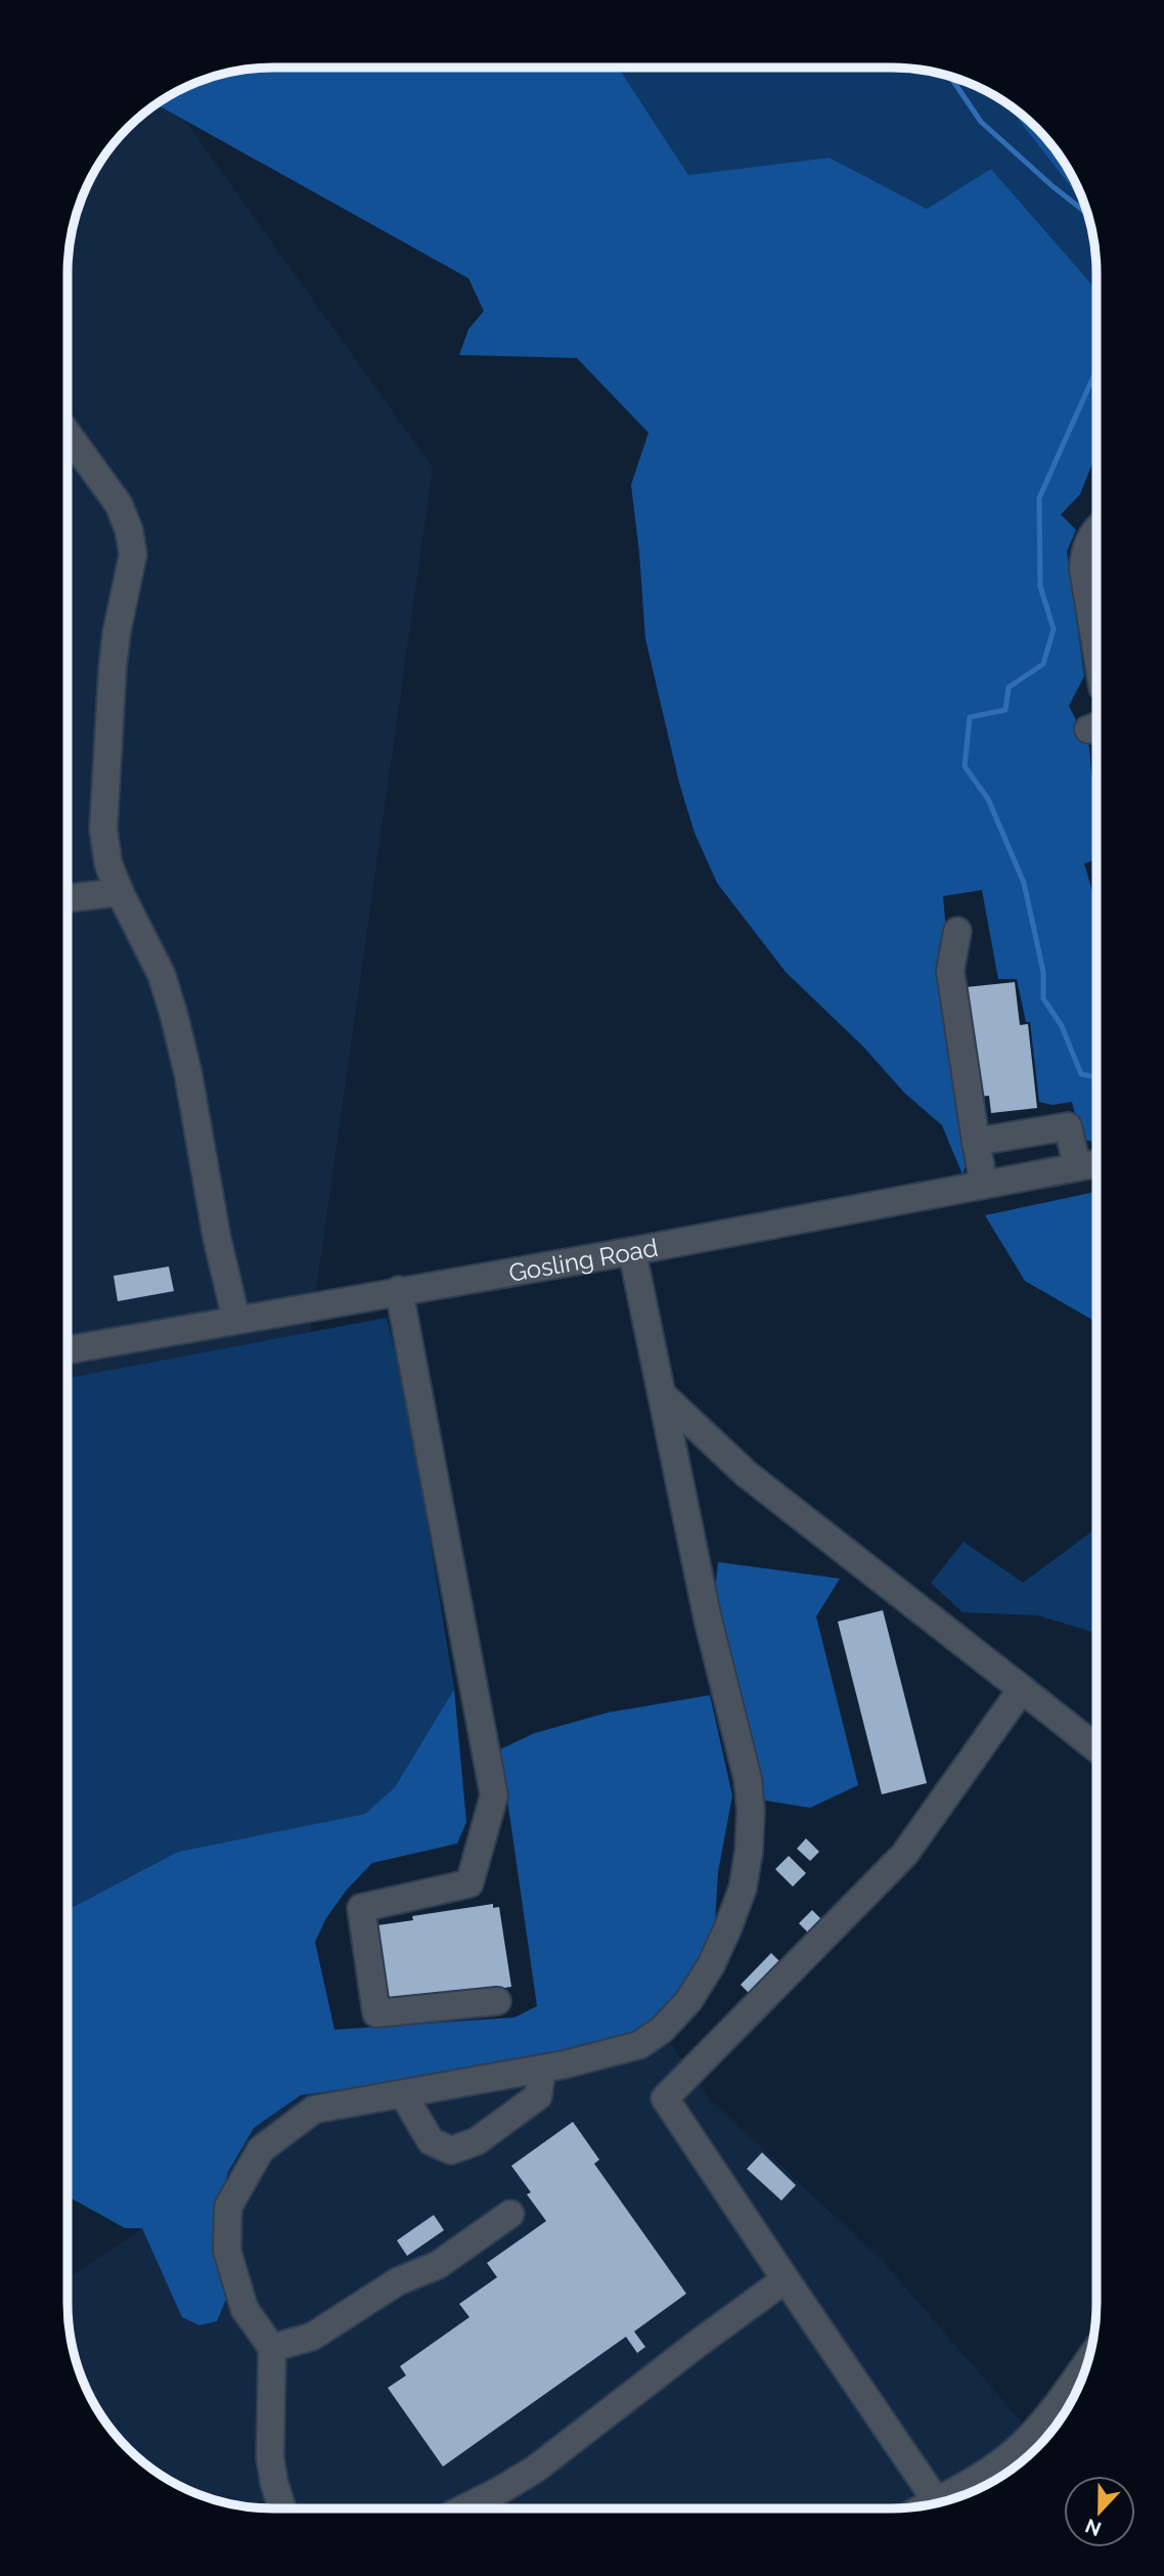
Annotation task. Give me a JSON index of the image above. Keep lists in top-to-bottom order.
{
  "streets": {
    "street": ["Gosling Road"]
  },
  "north": "bottom"
}
